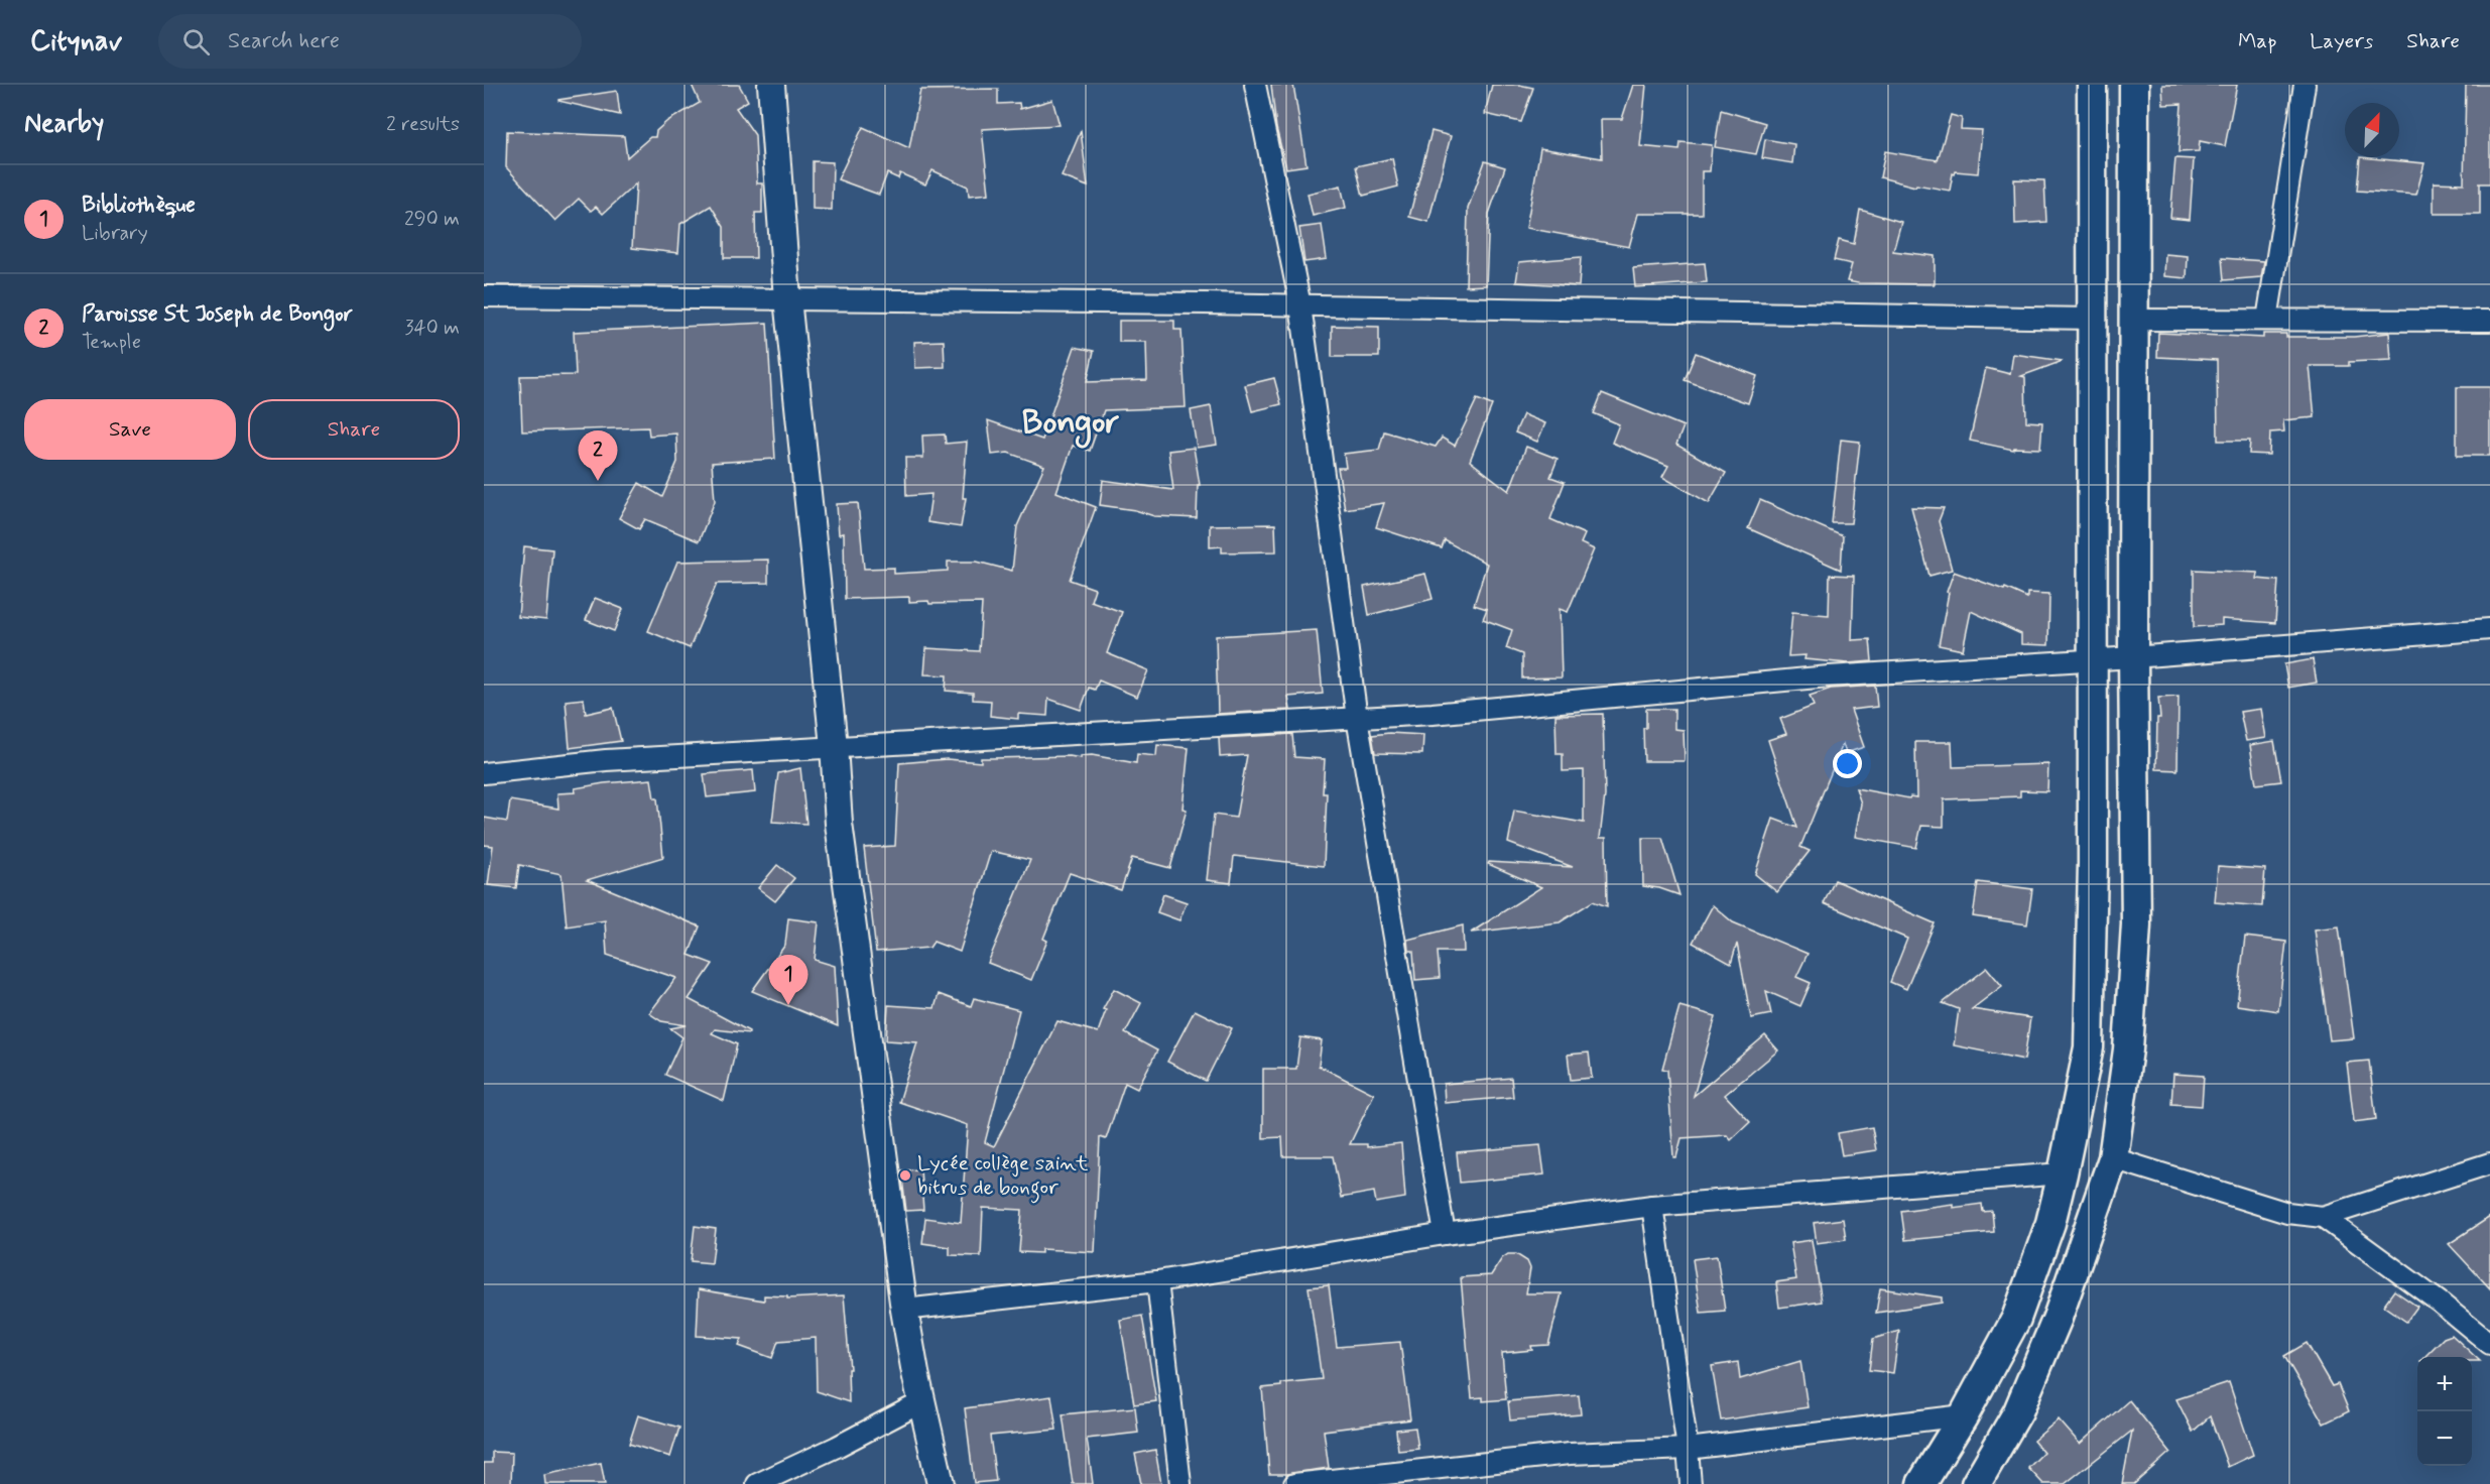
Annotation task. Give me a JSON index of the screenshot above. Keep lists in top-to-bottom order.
{
  "districts": ["Bongor"],
  "places": ["Lycée collège saint bitrus de bongor"],
  "north": "top right",
  "page": {
    "header": "Citynav",
    "search": "Search here",
    "nav": ["Map", "Layers", "Share"],
    "heading": ["Nearby", "2 results"],
    "list": [
      {
        "mark": "1",
        "name": "Bibliothèque",
        "note": "Library",
        "value": "290 m"
      },
      {
        "mark": "2",
        "name": "Paroisse St Joseph de Bongor",
        "note": "Temple",
        "value": "340 m"
      }
    ],
    "buttons": ["Save", "Share"],
    "pins": ["2", "1"],
    "map_buttons": ["+", "−"]
  }
}
